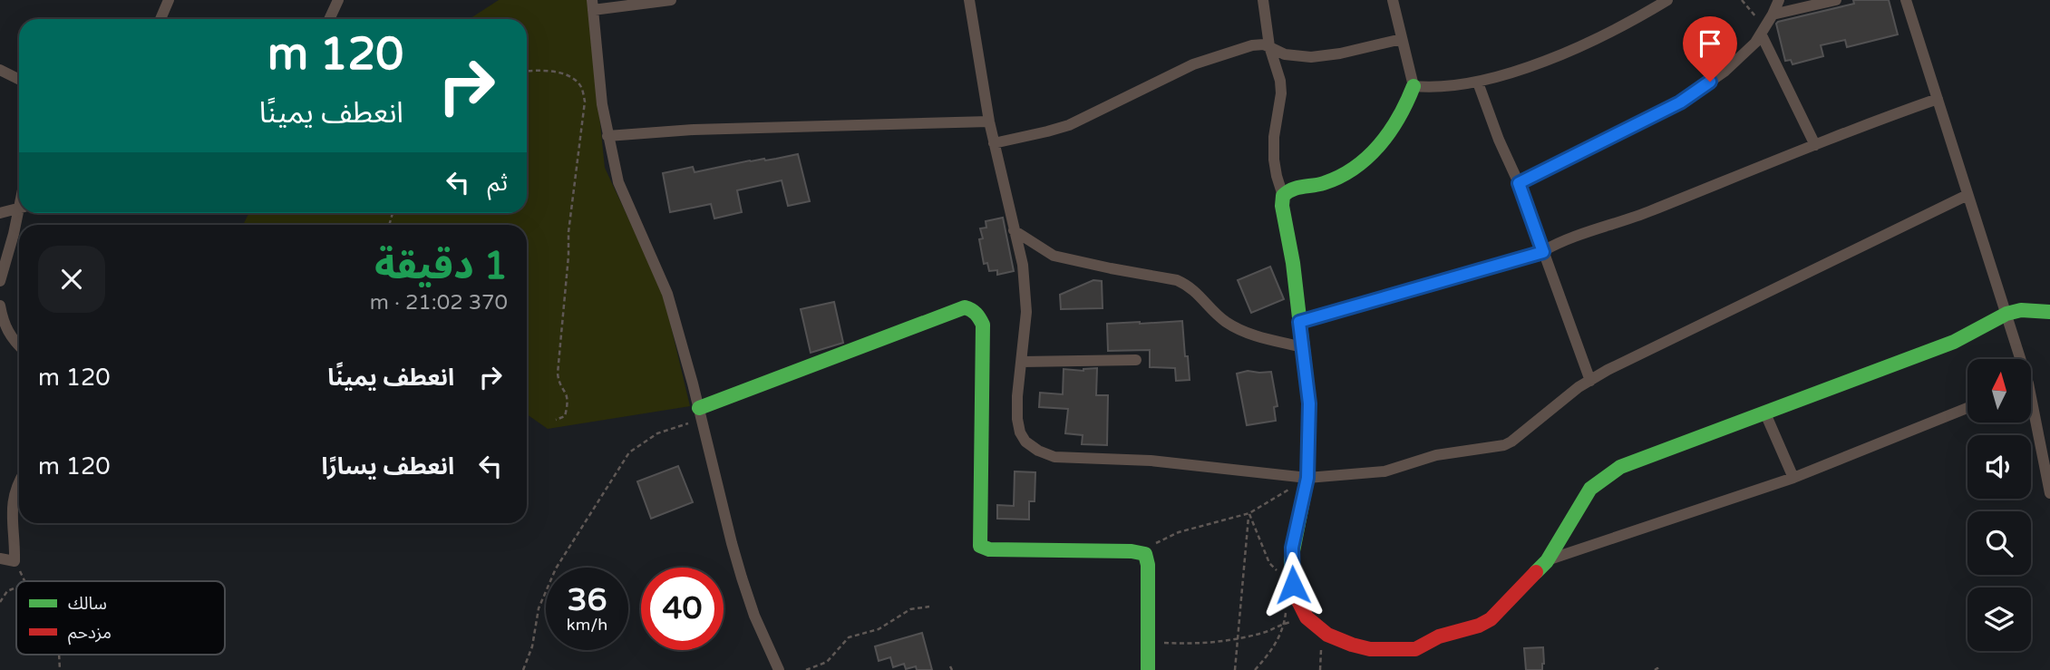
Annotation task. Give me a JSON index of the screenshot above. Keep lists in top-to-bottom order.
{
  "legend": ["سالك", "مزدحم"],
  "north": "top",
  "page": {
    "turn": ["120 m", "انعطف يمينًا"],
    "then": "ثم",
    "heading": ["1 دقيقة", "370 m · 21:02"],
    "list": [
      {
        "name": "انعطف يمينًا",
        "value": "120 m"
      },
      {
        "name": "انعطف يسارًا",
        "value": "120 m"
      }
    ],
    "speed": "36 km/h",
    "limit": "40"
  }
}
